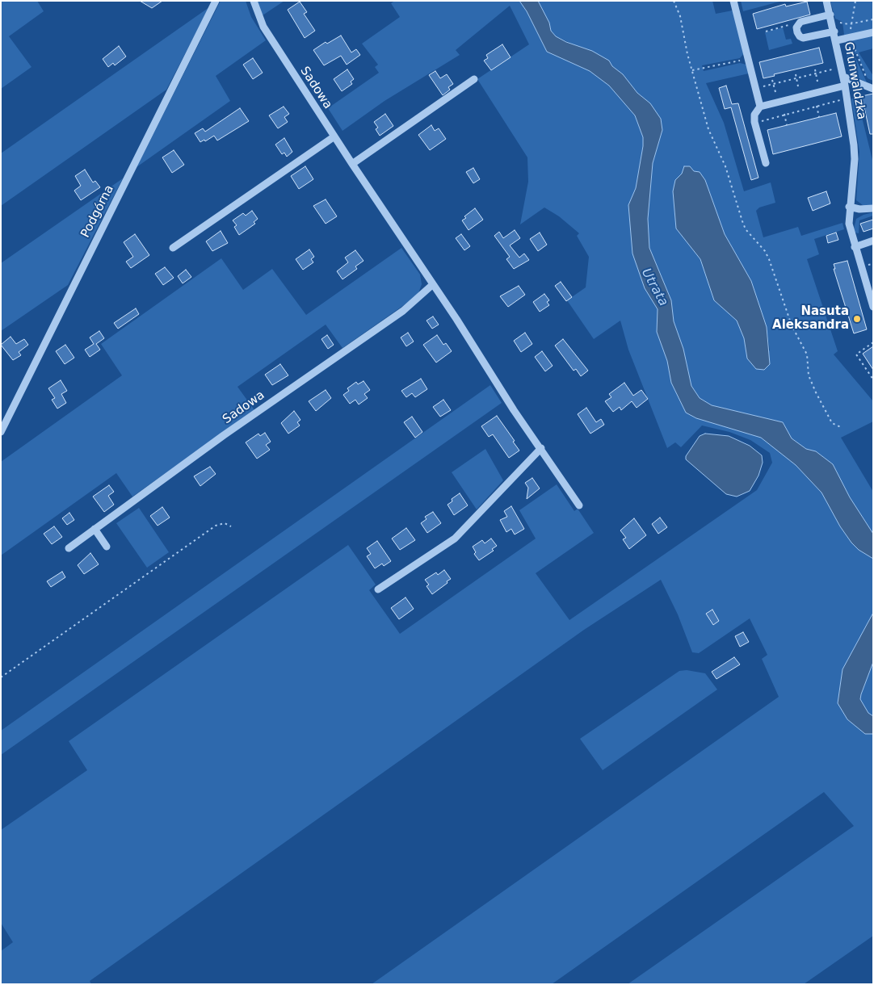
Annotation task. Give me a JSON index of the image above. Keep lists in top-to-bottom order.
{
  "streets": {
    "street": ["Grunwaldzka", "Sadowa", "Podgórna"]
  },
  "water": ["Utrata"],
  "places": ["Nasuta Aleksandra"]
}
